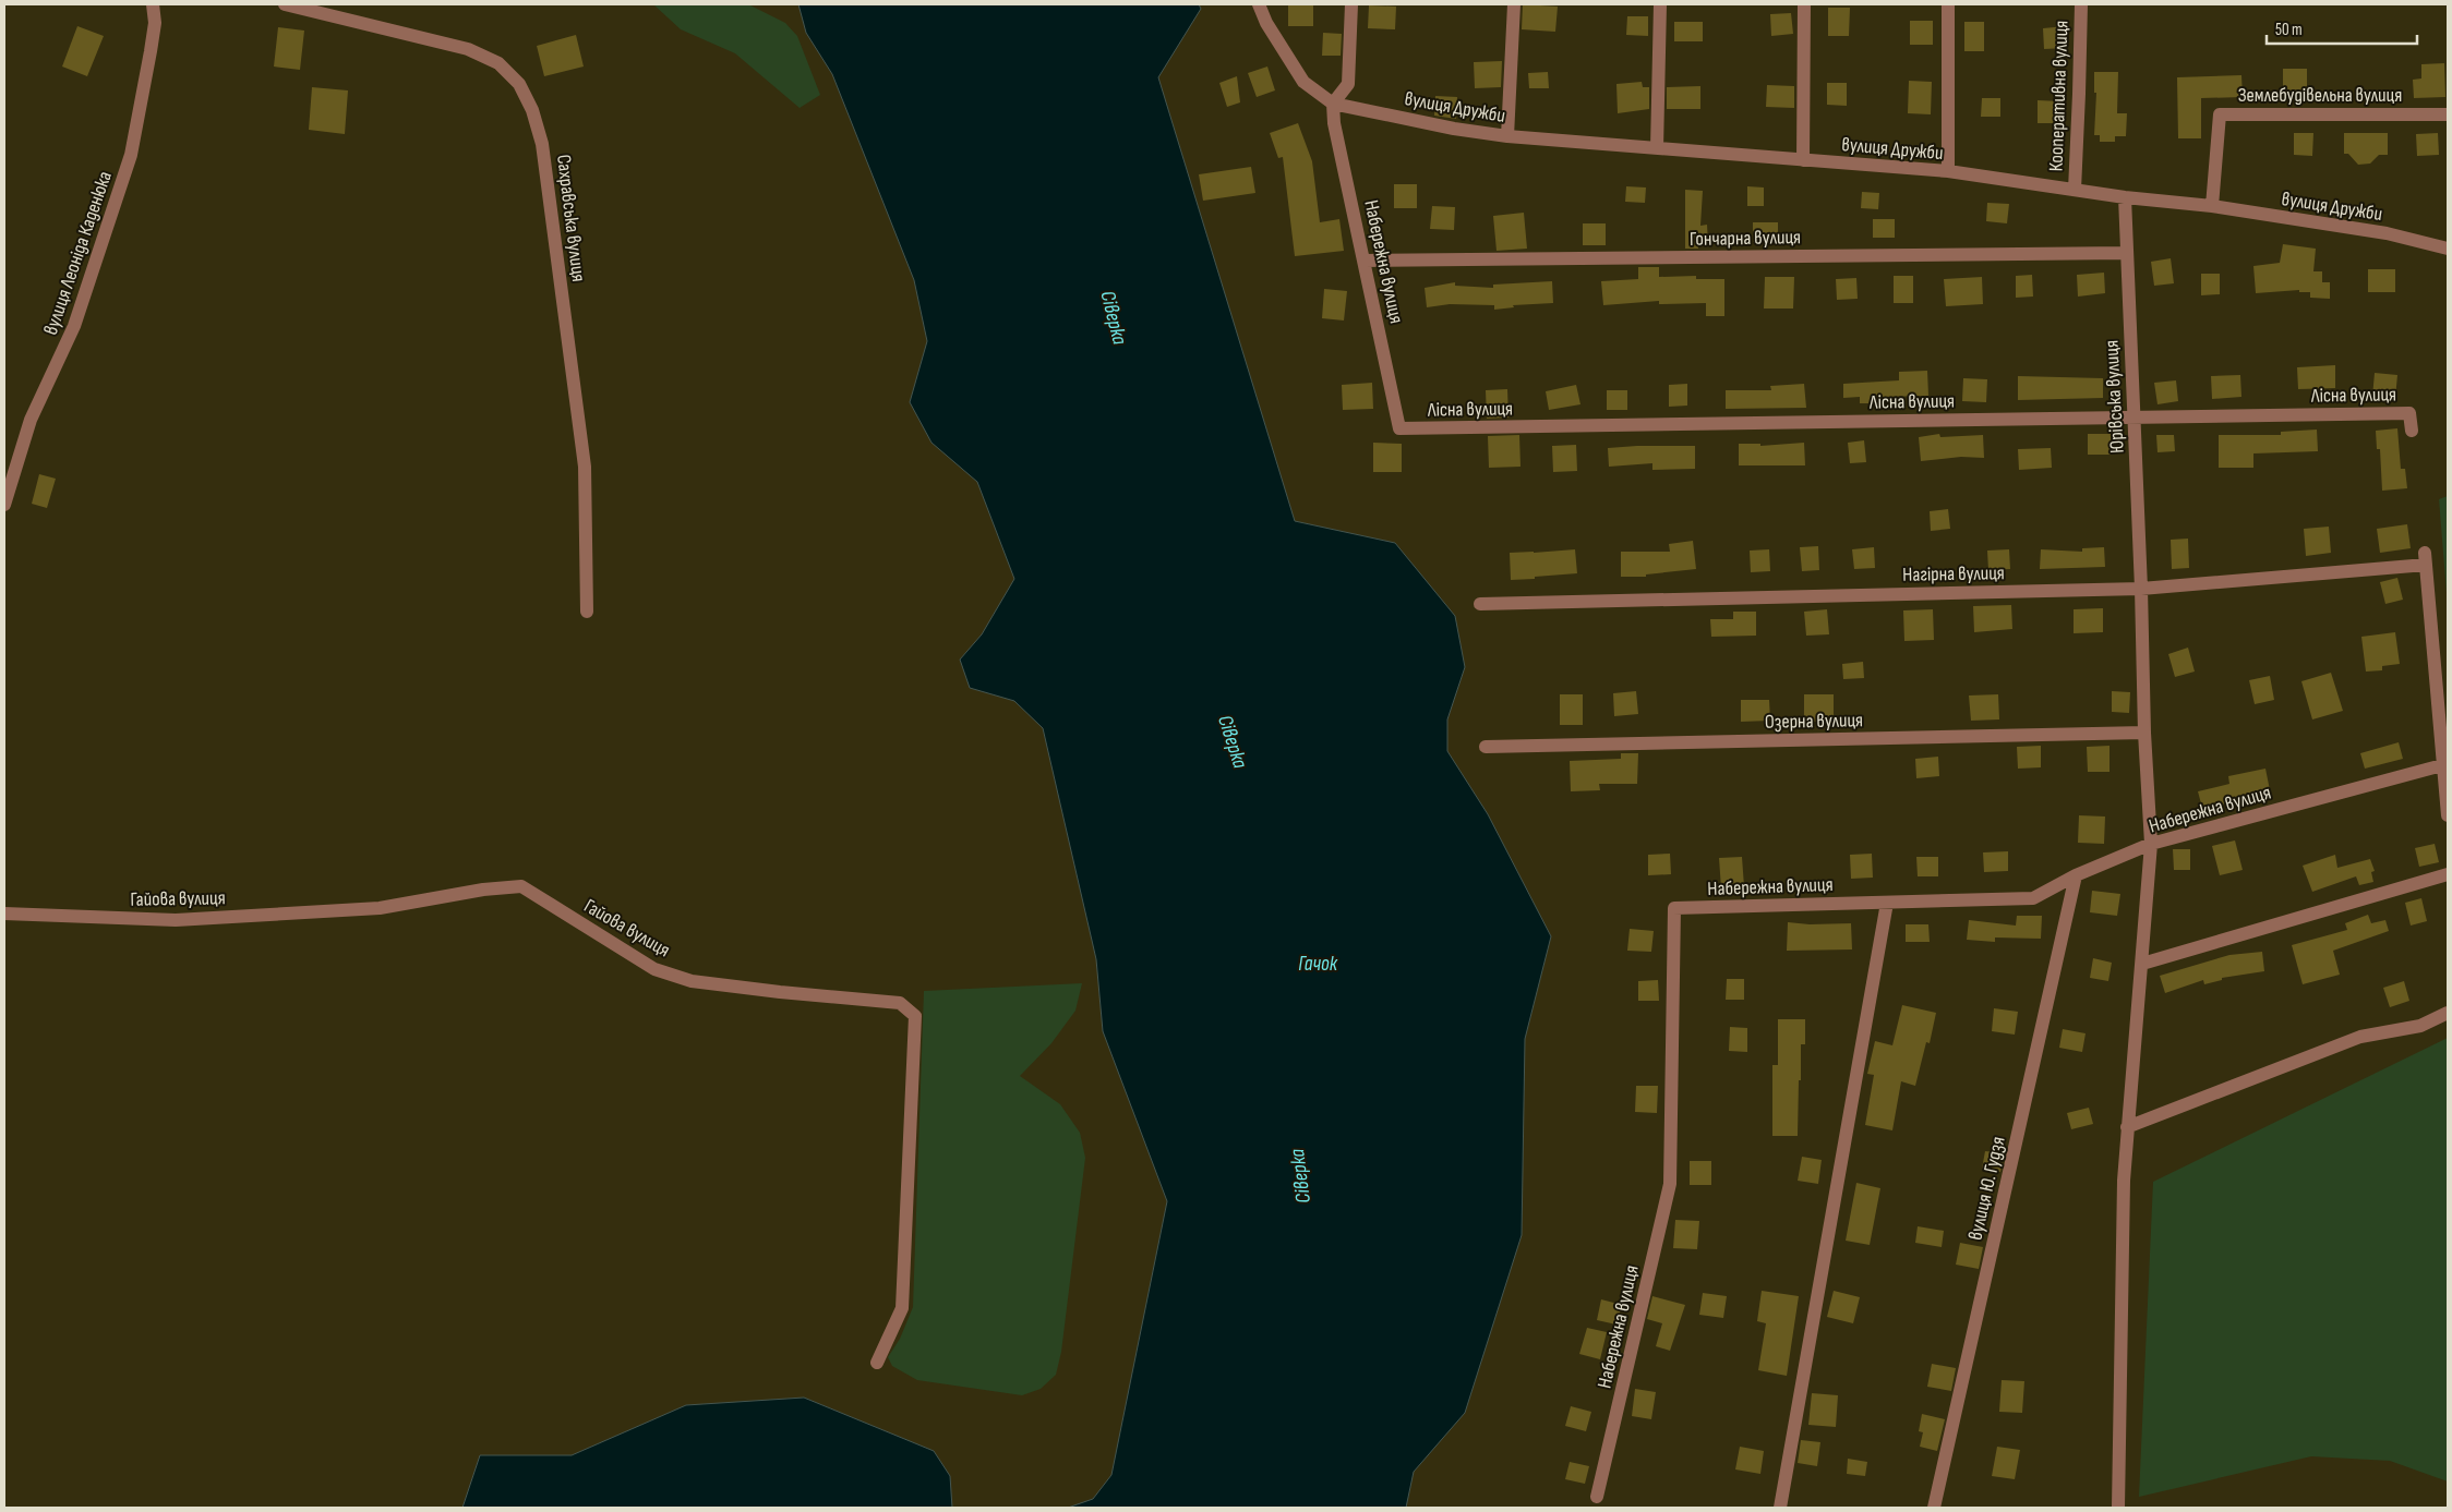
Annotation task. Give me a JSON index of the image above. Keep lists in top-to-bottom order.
{
  "streets": {
    "street": [
      "Землебудівельна вулиця",
      "Кооперативна вулиця",
      "вулиця Дружби",
      "Сахравська вулиця",
      "Гончарна вулиця",
      "вулиця Леоніда Каденюка",
      "Набережна вулиця",
      "Лісна вулиця",
      "Юрівська вулиця",
      "Нагірна вулиця",
      "Озерна вулиця",
      "Гайова вулиця",
      "вулиця Ю. Гудзя"
    ]
  },
  "crossings": [
    ["Землебудівельна вулиця", "вулиця Дружби"],
    ["Кооперативна вулиця", "вулиця Дружби"],
    ["вулиця Дружби", "Набережна вулиця"],
    ["вулиця Дружби", "Юрівська вулиця"],
    ["Гончарна вулиця", "Набережна вулиця"],
    ["Гончарна вулиця", "Юрівська вулиця"],
    ["Набережна вулиця", "Лісна вулиця"],
    ["Набережна вулиця", "Юрівська вулиця"],
    ["Набережна вулиця", "Нагірна вулиця"],
    ["Набережна вулиця", "вулиця Ю. Гудзя"],
    ["Лісна вулиця", "Юрівська вулиця"],
    ["Юрівська вулиця", "Нагірна вулиця"],
    ["Юрівська вулиця", "Озерна вулиця"]
  ],
  "water": ["Сіверка", "Гачок"],
  "scale_bar": "50 m"
}
